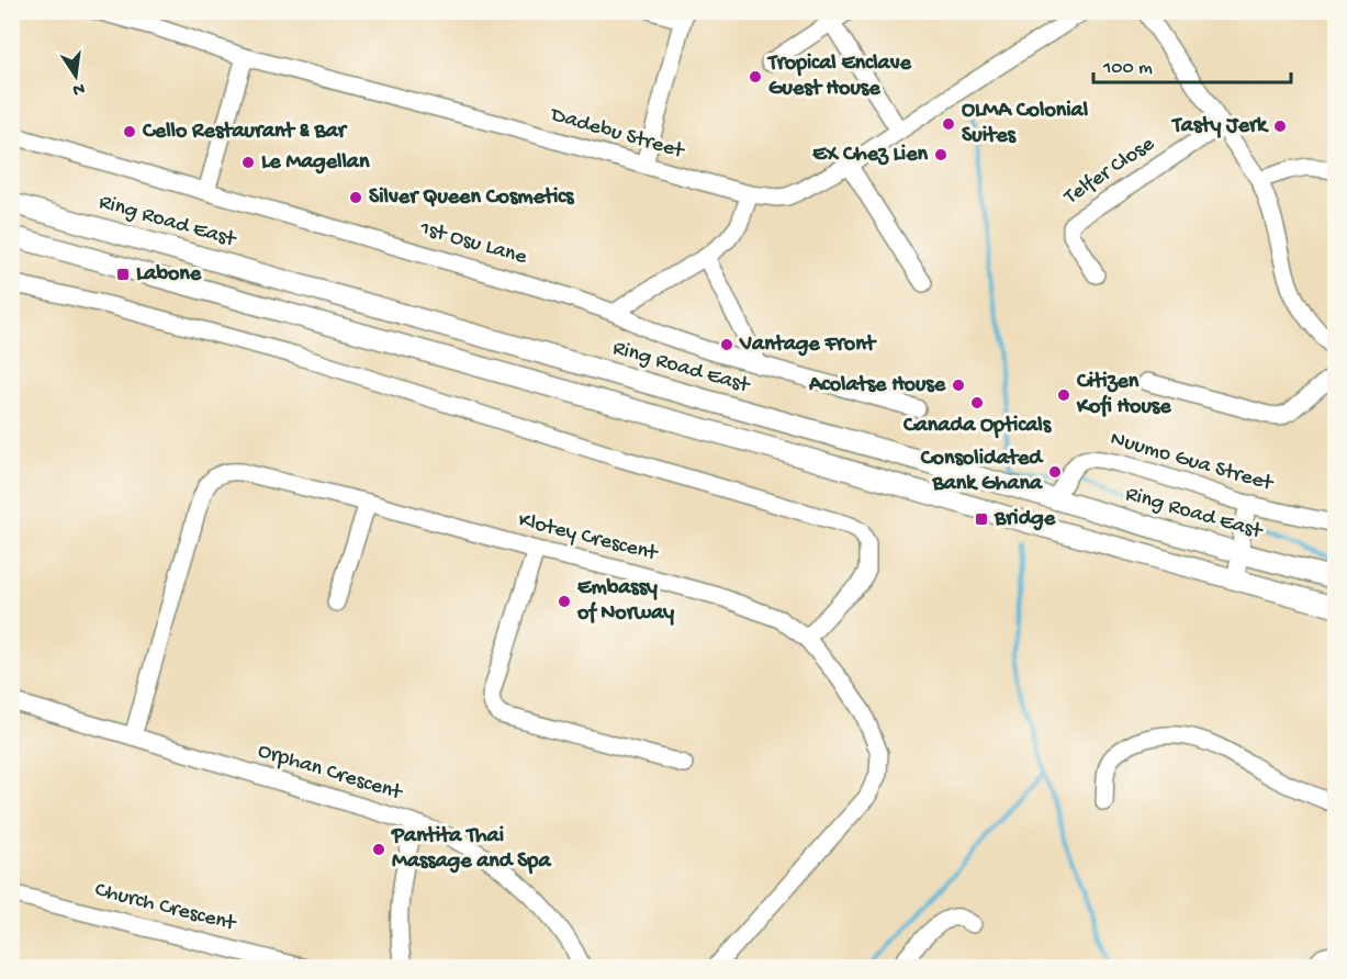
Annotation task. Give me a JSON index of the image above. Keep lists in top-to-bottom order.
{
  "streets": {
    "main road": ["Ring Road East"],
    "street": [
      "Dadebu Street",
      "Telfer Close",
      "1st Osu Lane",
      "Nuumo Gua Street",
      "Klotey Crescent",
      "Orphan Crescent",
      "Church Crescent"
    ]
  },
  "crossings": [
    ["Ring Road East", "Nuumo Gua Street"],
    ["Klotey Crescent", "Orphan Crescent"]
  ],
  "places": {
    "other": [
      "Tropical Enclave Guest House",
      "OLMA Colonial Suites",
      "Tasty Jerk",
      "Cello Restaurant & Bar",
      "EX Chez Lien",
      "Le Magellan",
      "Silver Queen Cosmetics",
      "Vantage Front",
      "Acolatse House",
      "Citizen Kofi House",
      "Canada Opticals",
      "Consolidated Bank Ghana",
      "Embassy of Norway",
      "Pantita Thai Massage and Spa"
    ],
    "transit": ["Labone", "Bridge"]
  },
  "scale_bar": "100 m",
  "north": "bottom"
}
